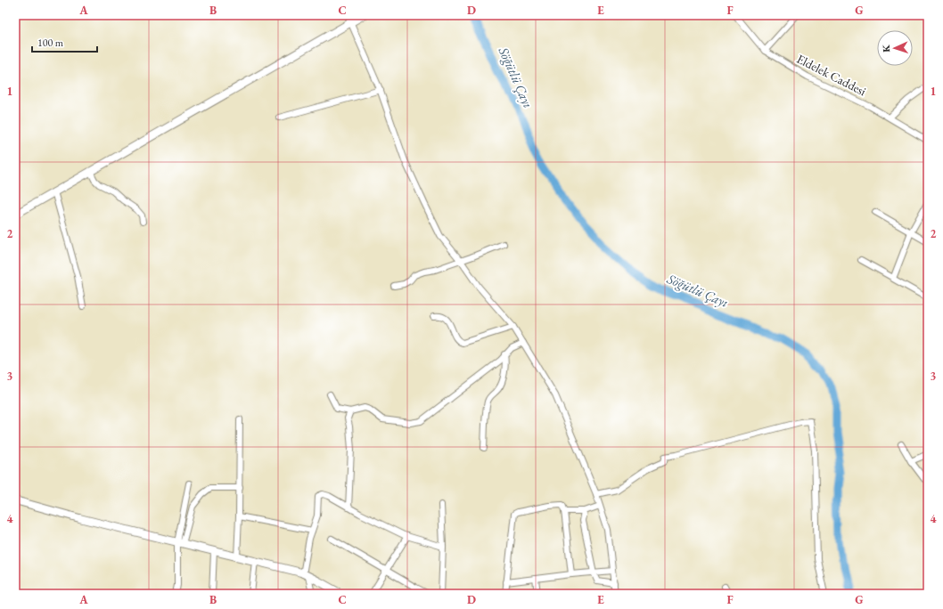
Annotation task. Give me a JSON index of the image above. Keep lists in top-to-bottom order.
{
  "streets": {
    "street": ["Eldelek Caddesi"]
  },
  "water": ["Söğütlü Çayı"],
  "scale_bar": "100 m",
  "north": "left",
  "grid": {
    "columns": [
      "A",
      "B",
      "C",
      "D",
      "E",
      "F",
      "G"
    ],
    "rows": [
      "1",
      "2",
      "3",
      "4"
    ]
  }
}
